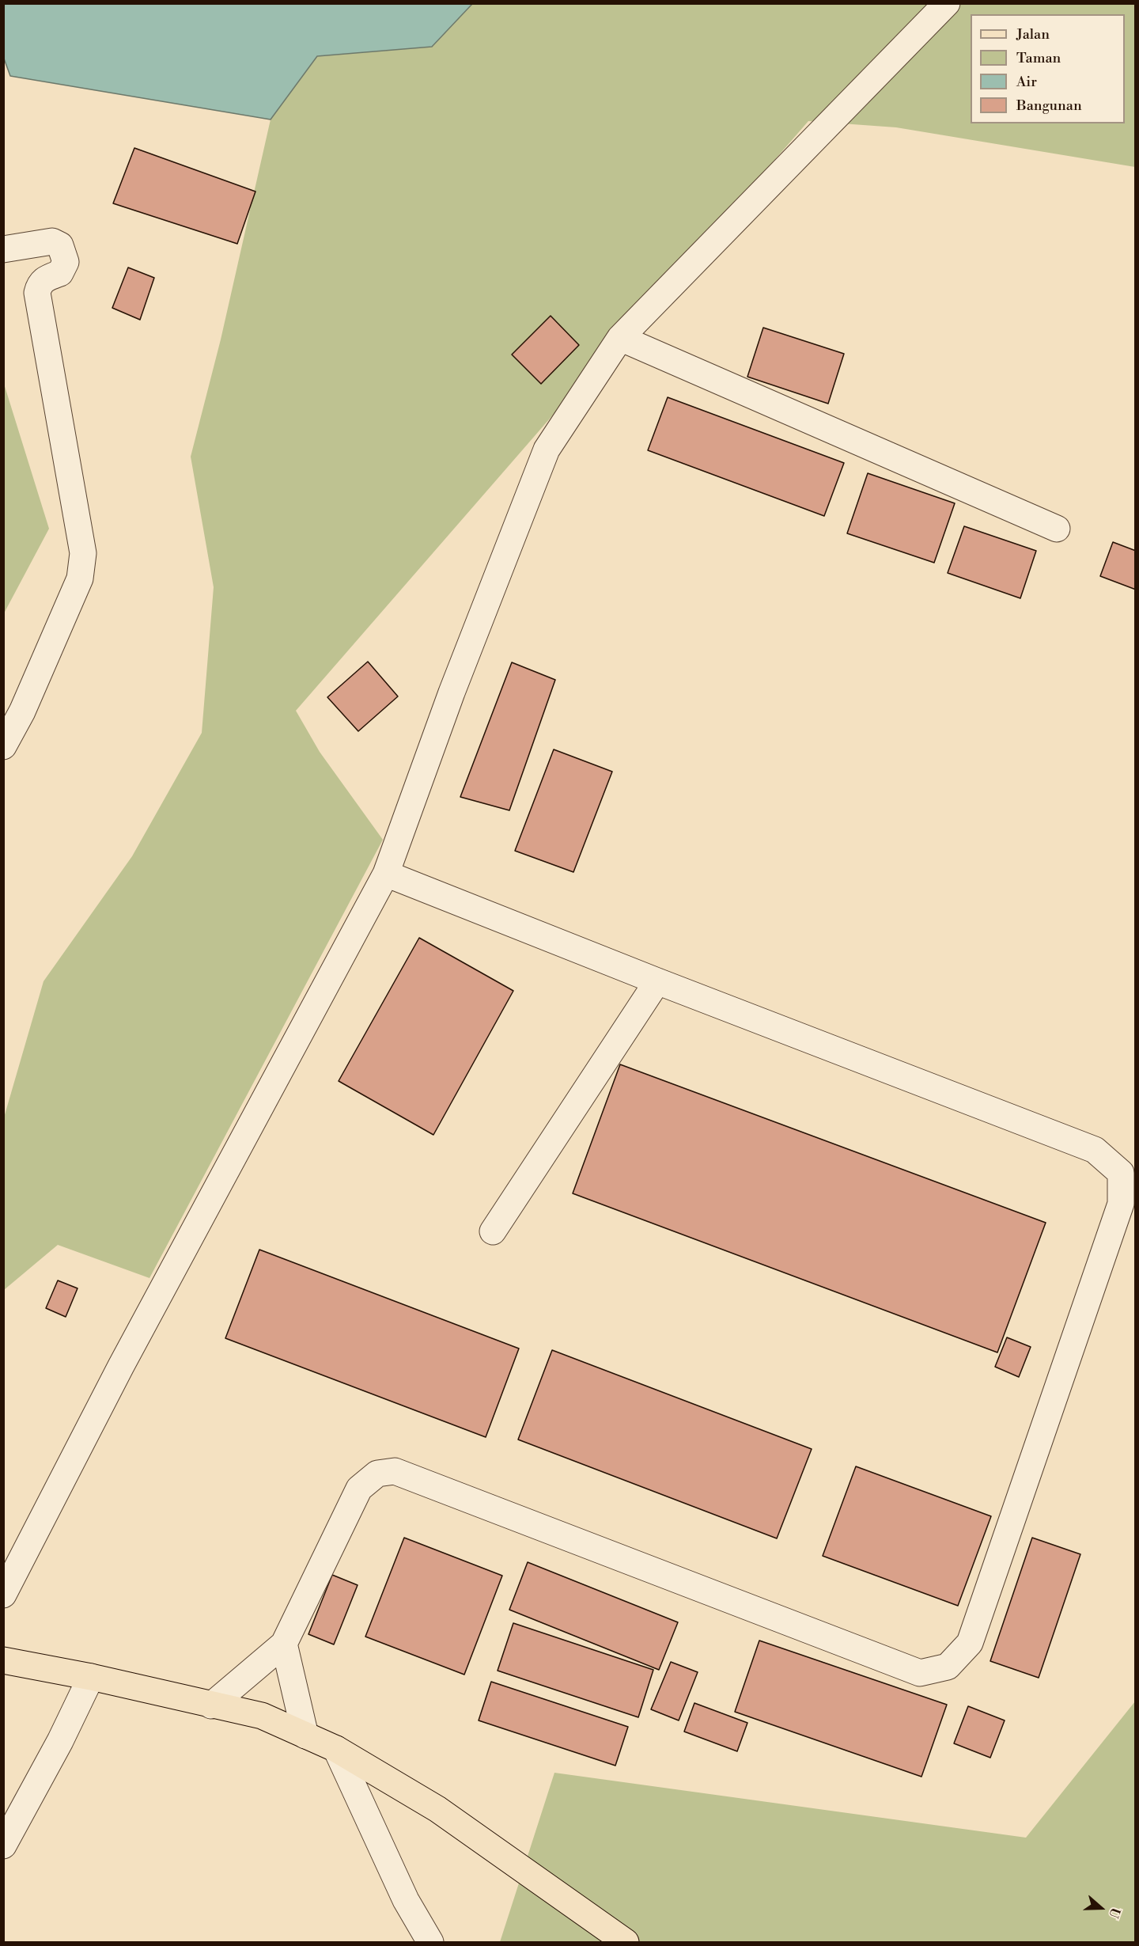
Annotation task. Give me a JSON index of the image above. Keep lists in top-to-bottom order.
{
  "legend": [
    "Jalan",
    "Taman",
    "Air",
    "Bangunan"
  ],
  "north": "right"
}
